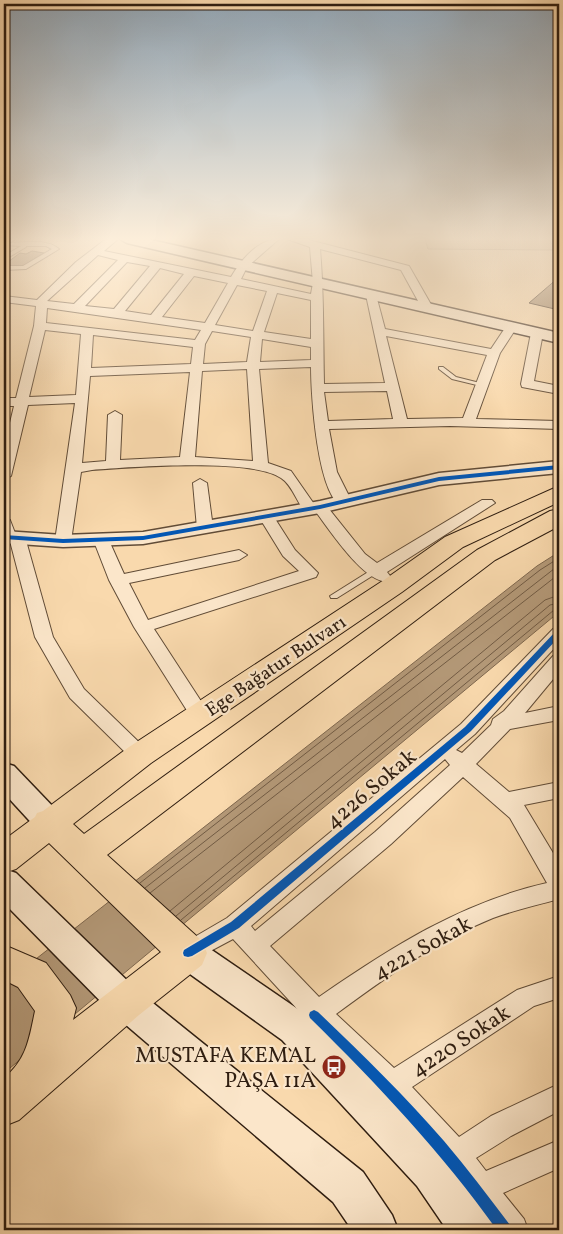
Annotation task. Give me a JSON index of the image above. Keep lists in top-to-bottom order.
{
  "streets": {
    "main road": ["Ege Bağatur Bulvarı"],
    "street": ["4226 Sokak", "4221 Sokak", "4220 Sokak"]
  },
  "places": {
    "bus stop": ["MUSTAFA KEMAL PAŞA 11A"]
  }
}
